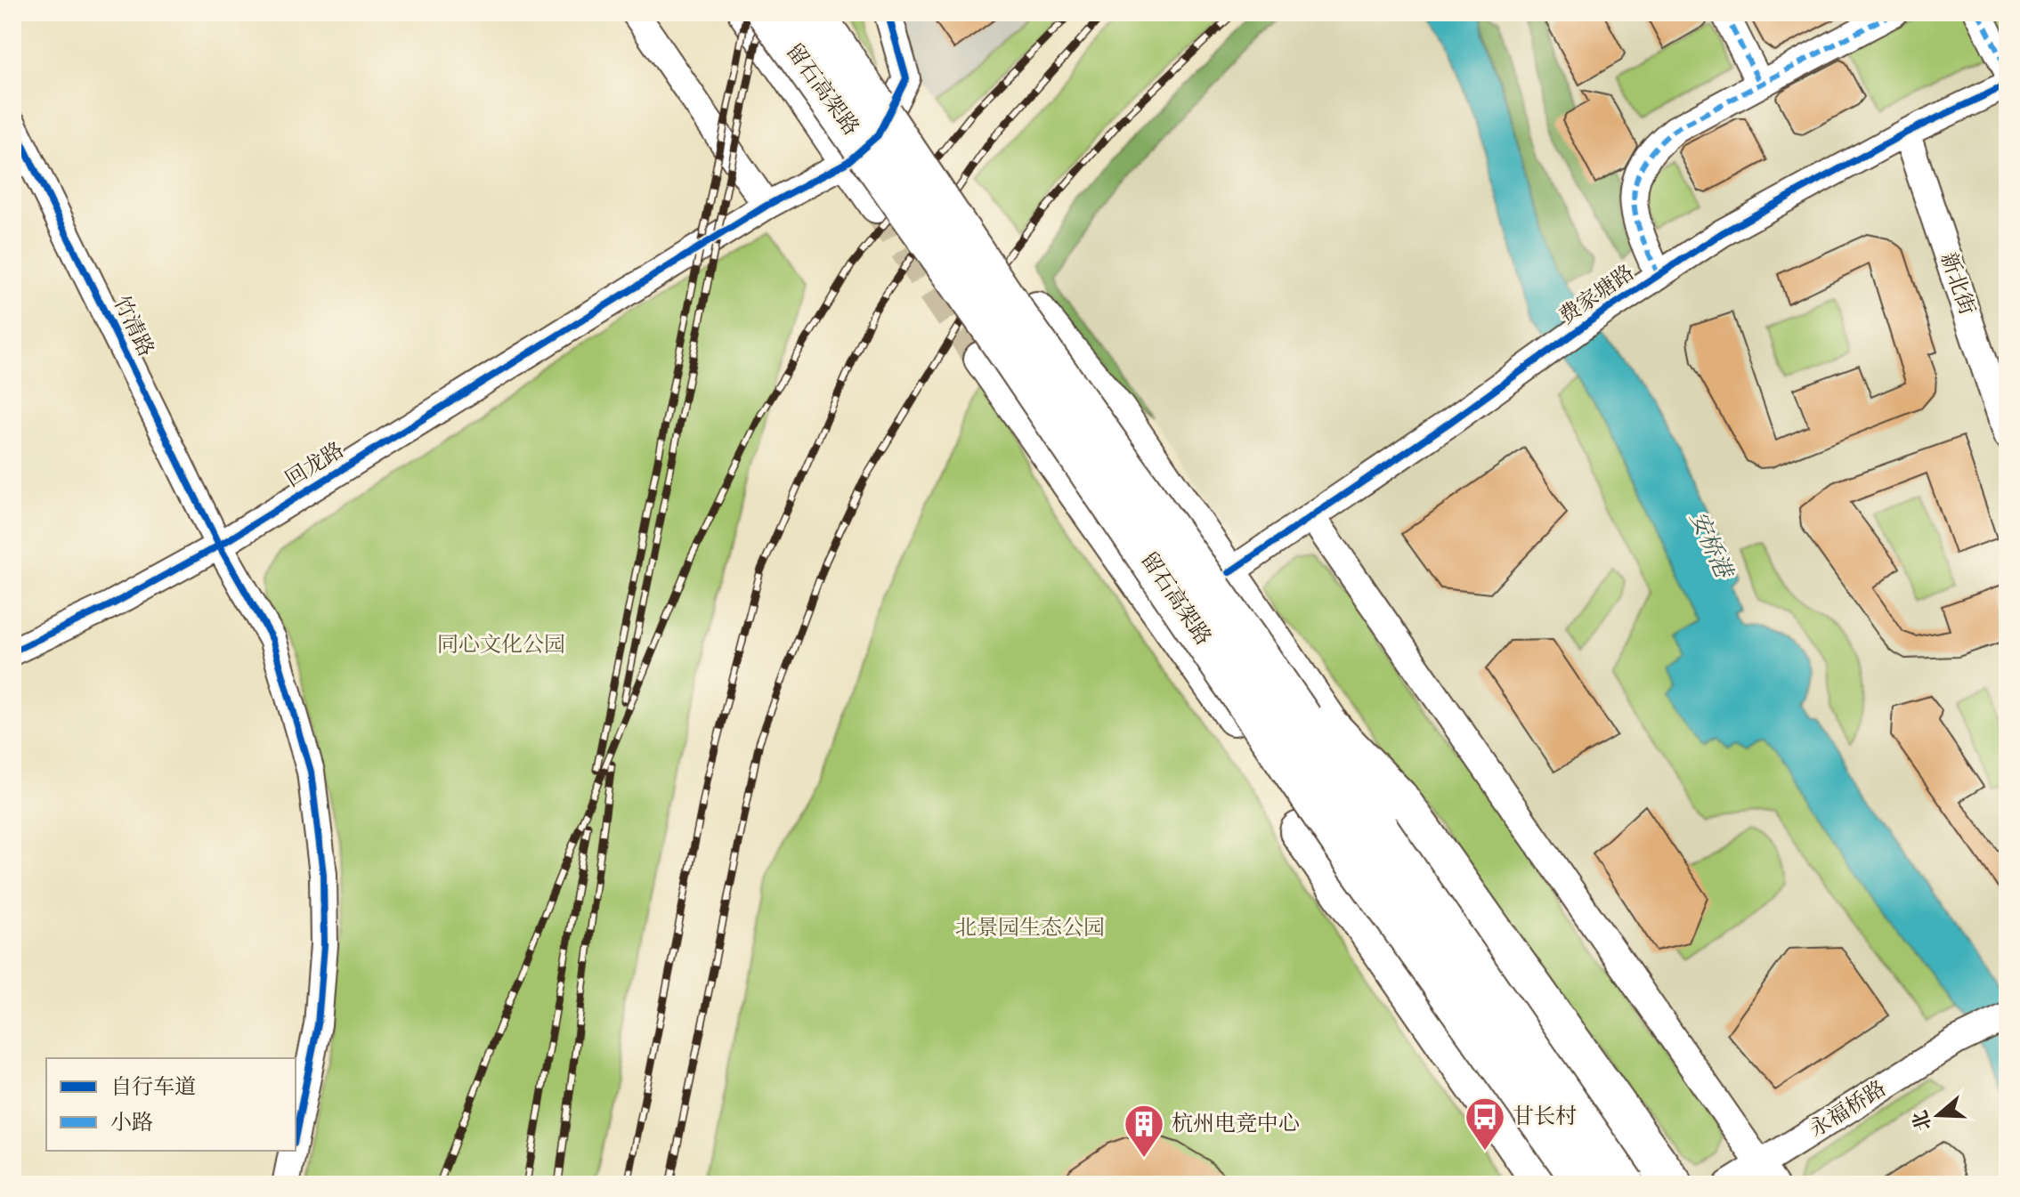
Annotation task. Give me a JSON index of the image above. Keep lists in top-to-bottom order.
{
  "streets": {
    "highway": ["留石高架路"],
    "street": [
      "新北街",
      "费家塘路",
      "竹清路",
      "回龙路",
      "永福桥路"
    ]
  },
  "crossings": [
    ["新北街", "费家塘路"],
    ["竹清路", "回龙路"]
  ],
  "water": ["安桥港"],
  "parks": ["同心文化公园", "北景园生态公园"],
  "places": {
    "bus stop": ["甘长村"],
    "building": ["杭州电竞中心"]
  },
  "legend": ["自行车道", "小路"],
  "north": "left"
}
